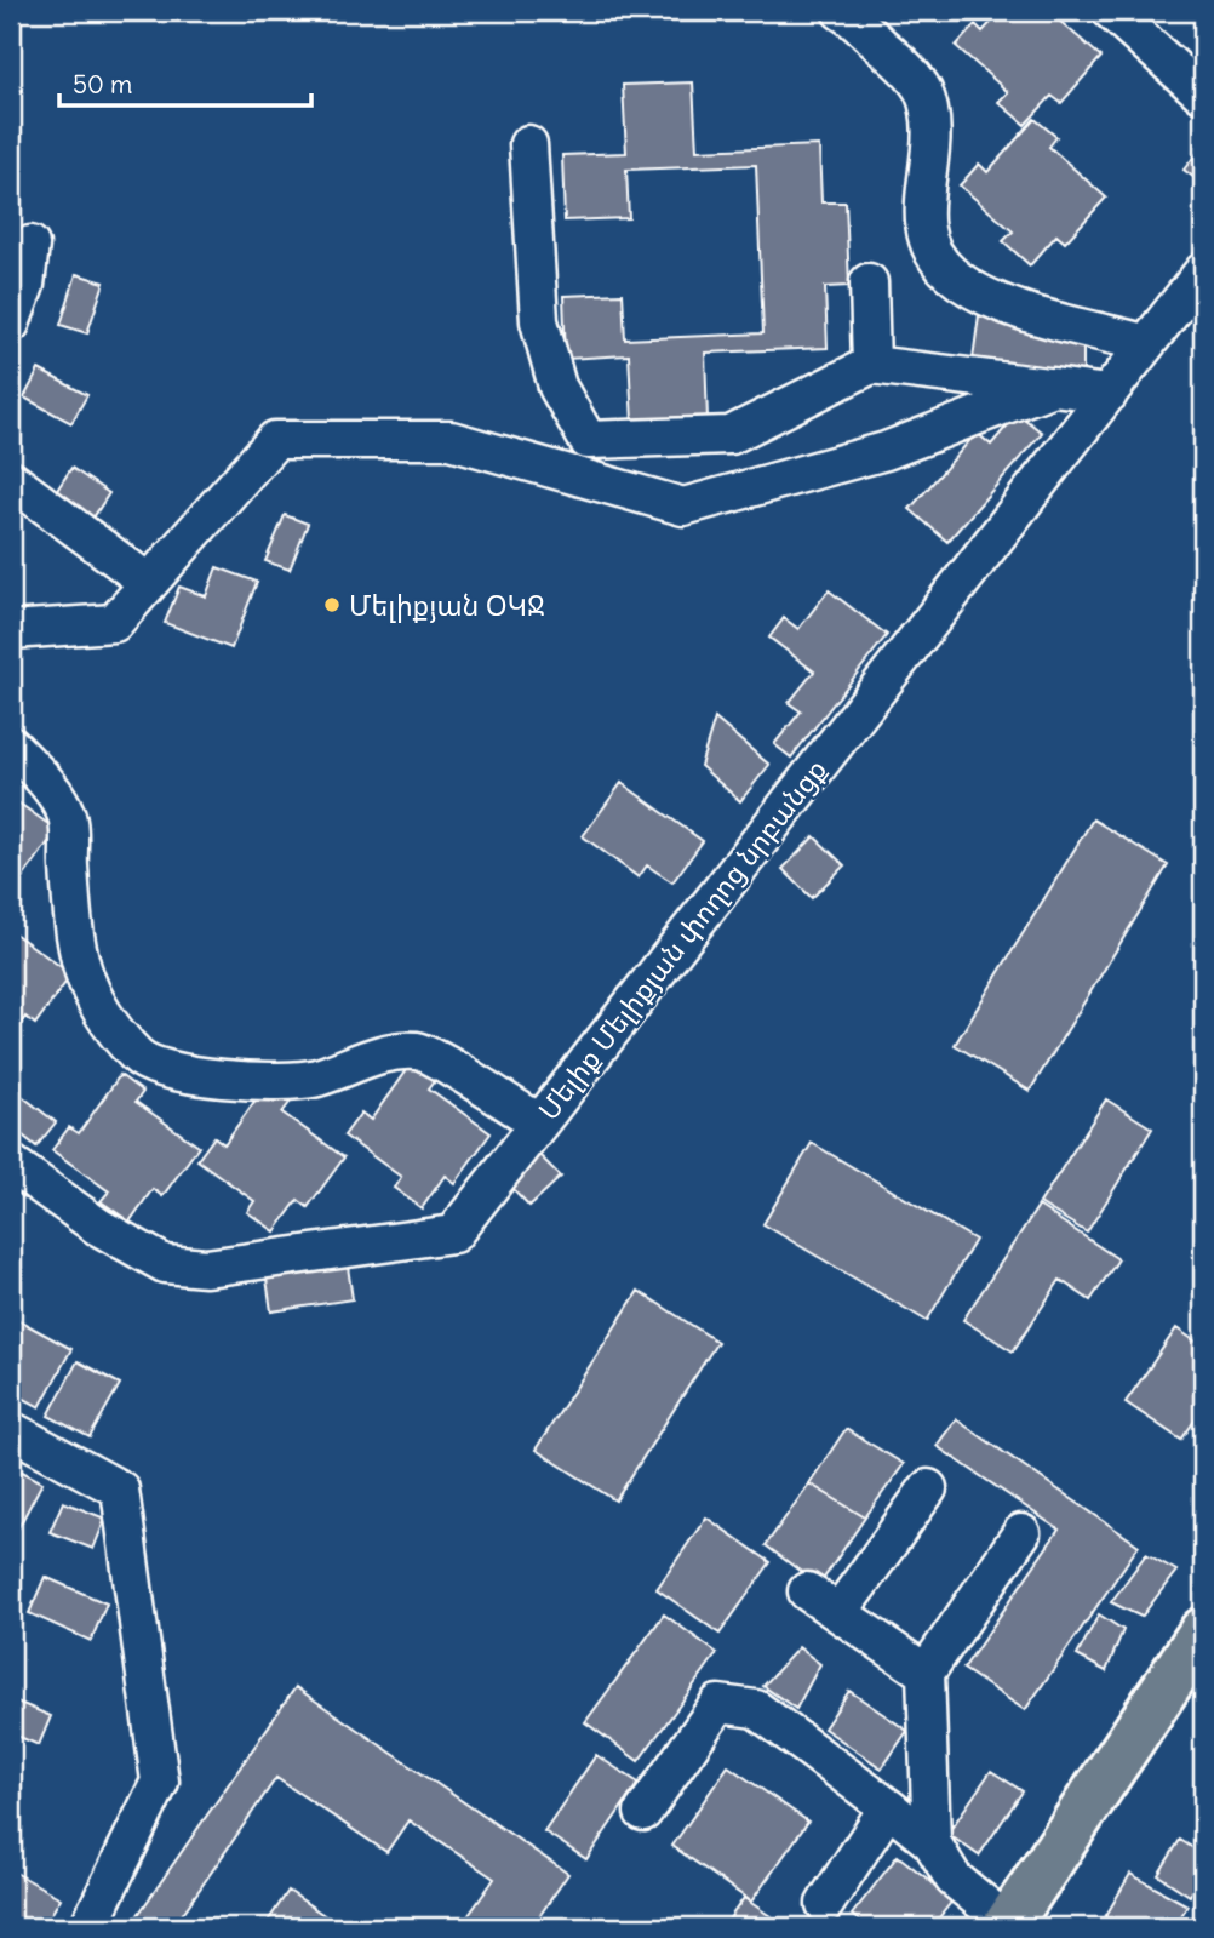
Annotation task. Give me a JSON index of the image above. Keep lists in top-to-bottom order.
{
  "streets": {
    "street": ["Մելիք Մելիքյան փողոց նրբանցք"]
  },
  "places": ["Մելիքյան ՕԿՋ"],
  "scale_bar": "50 m"
}
